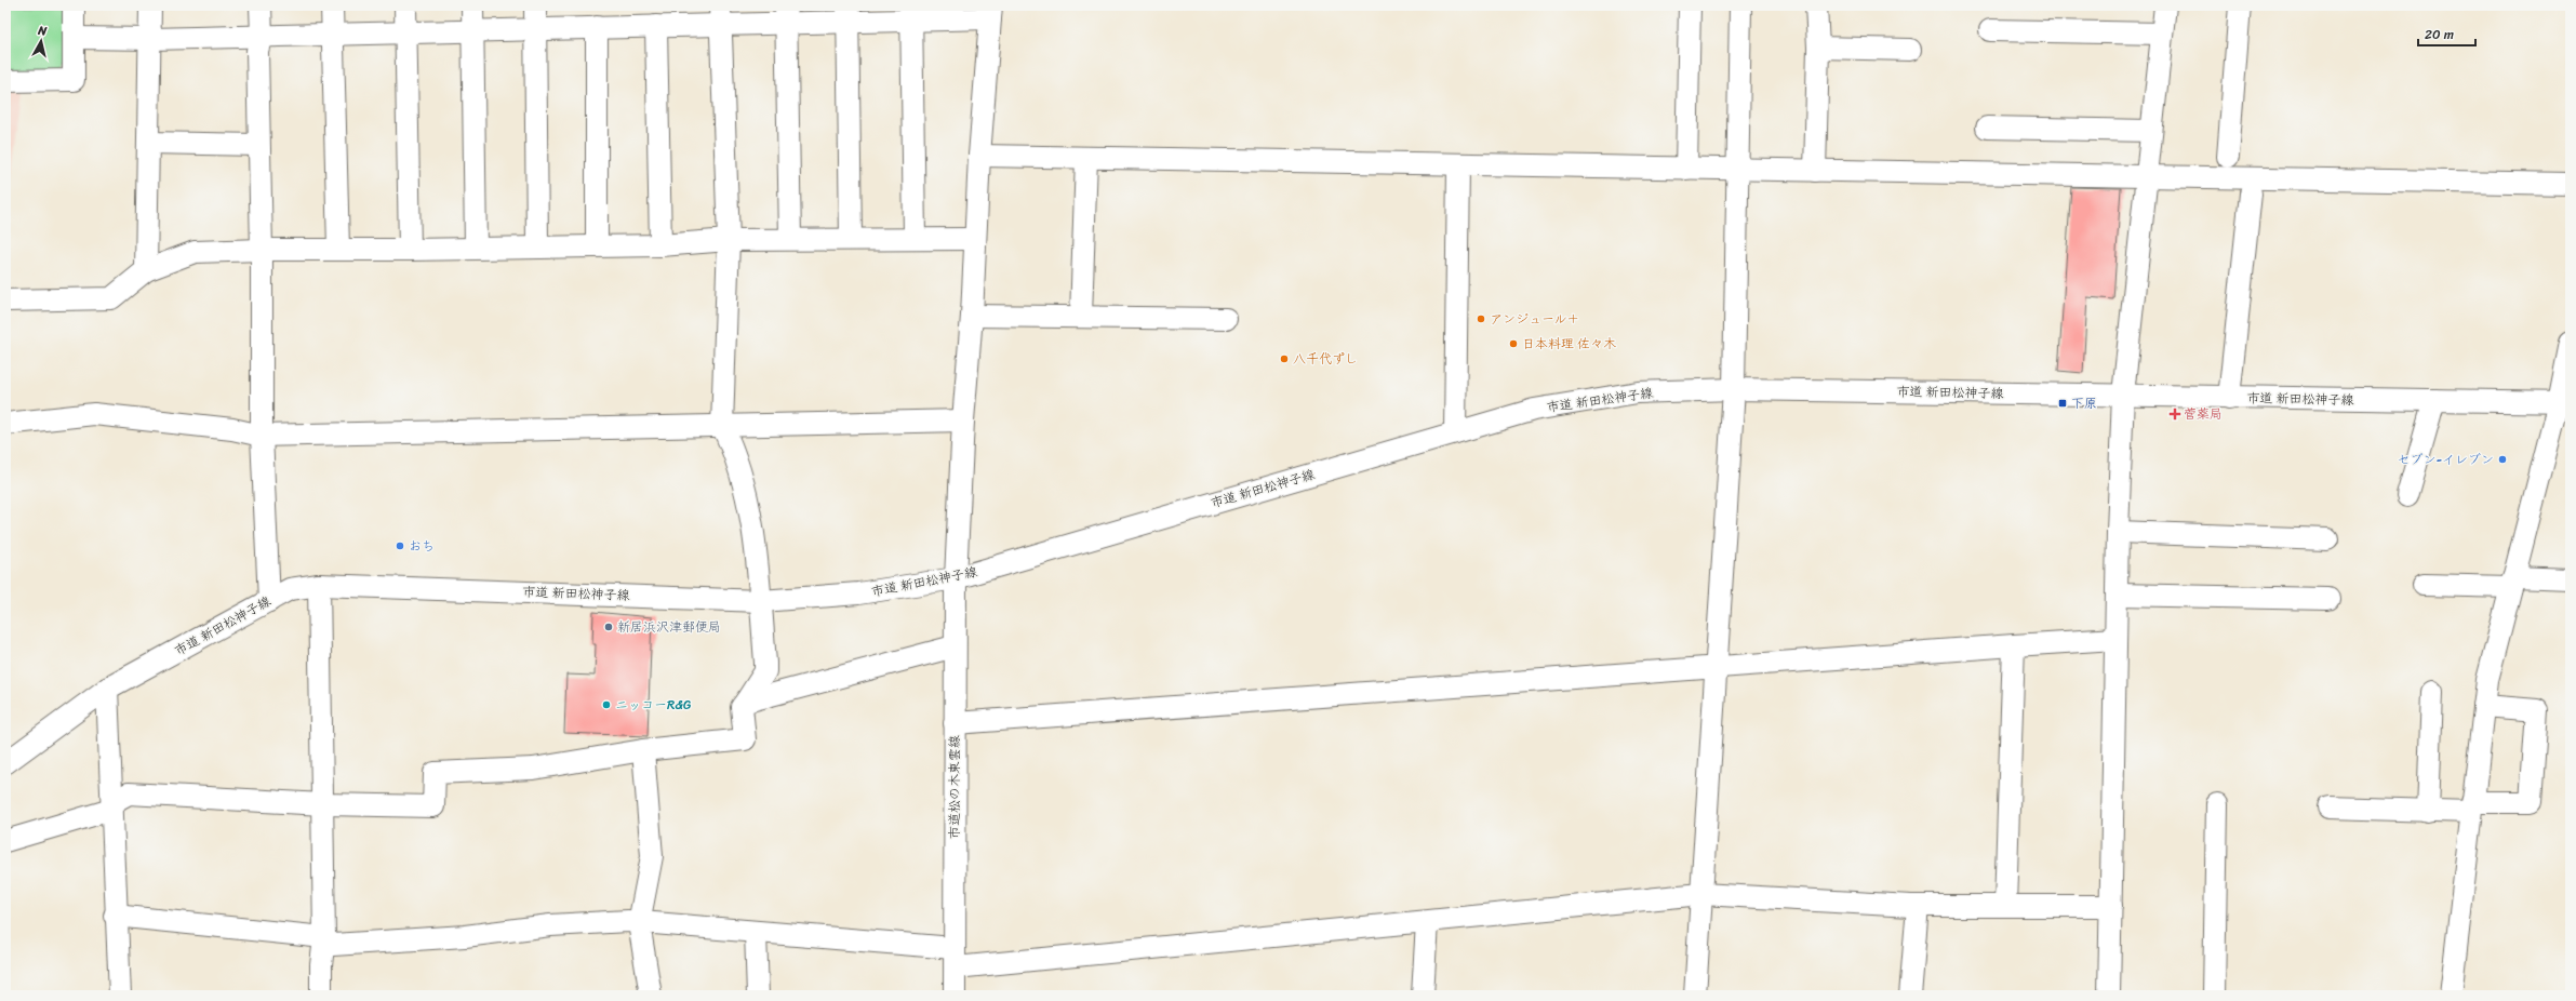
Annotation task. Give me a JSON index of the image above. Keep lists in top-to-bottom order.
{
  "streets": {
    "street": ["市道 新田松神子線", "市道松の木東雲線"]
  },
  "crossings": [
    ["市道 新田松神子線", "市道松の木東雲線"]
  ],
  "places": {
    "other": [
      "アンジュール＋",
      "日本料理 佐々木",
      "八千代ずし",
      "セブン-イレブン",
      "おち",
      "新居浜沢津郵便局",
      "ニッコーR&G"
    ],
    "transit": ["下原"],
    "health": ["菅薬局"]
  },
  "scale_bar": "20 m",
  "north": "top"
}
